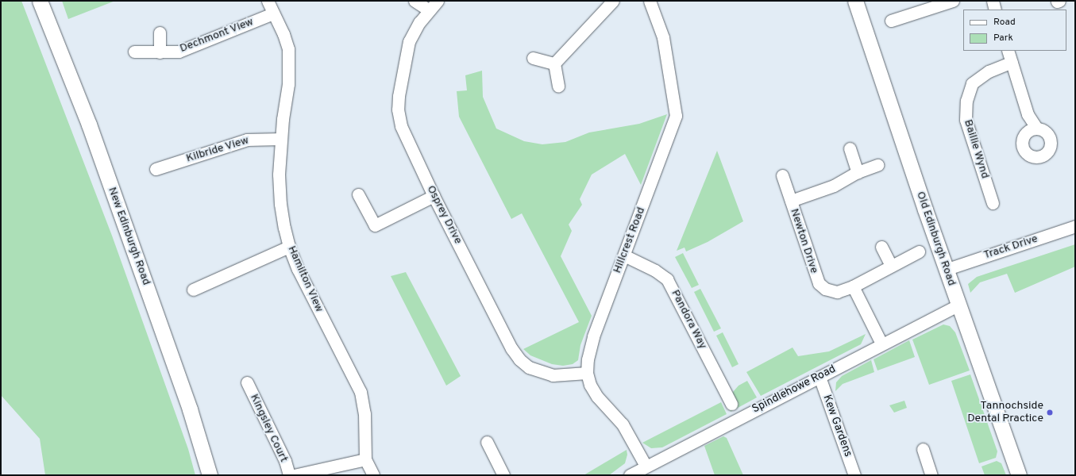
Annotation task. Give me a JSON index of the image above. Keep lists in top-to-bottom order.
{
  "streets": {
    "main road": ["New Edinburgh Road", "Old Edinburgh Road"],
    "street": [
      "Dechmont View",
      "Baillie Wynd",
      "Kilbride View",
      "Osprey Drive",
      "Hillcrest Road",
      "Newton Drive",
      "Track Drive",
      "Hamilton View",
      "Pandora Way",
      "Spindlehowe Road",
      "Kew Gardens",
      "Kingsley Court"
    ]
  },
  "crossings": [
    ["Dechmont View", "Hamilton View"],
    ["Kilbride View", "Hamilton View"],
    ["Osprey Drive", "Hillcrest Road"],
    ["Old Edinburgh Road", "Track Drive"],
    ["Old Edinburgh Road", "Spindlehowe Road"],
    ["Hillcrest Road", "Pandora Way"],
    ["Hillcrest Road", "Spindlehowe Road"],
    ["Spindlehowe Road", "Kew Gardens"]
  ],
  "places": ["Tannochside Dental Practice"],
  "legend": ["Road", "Park"]
}
